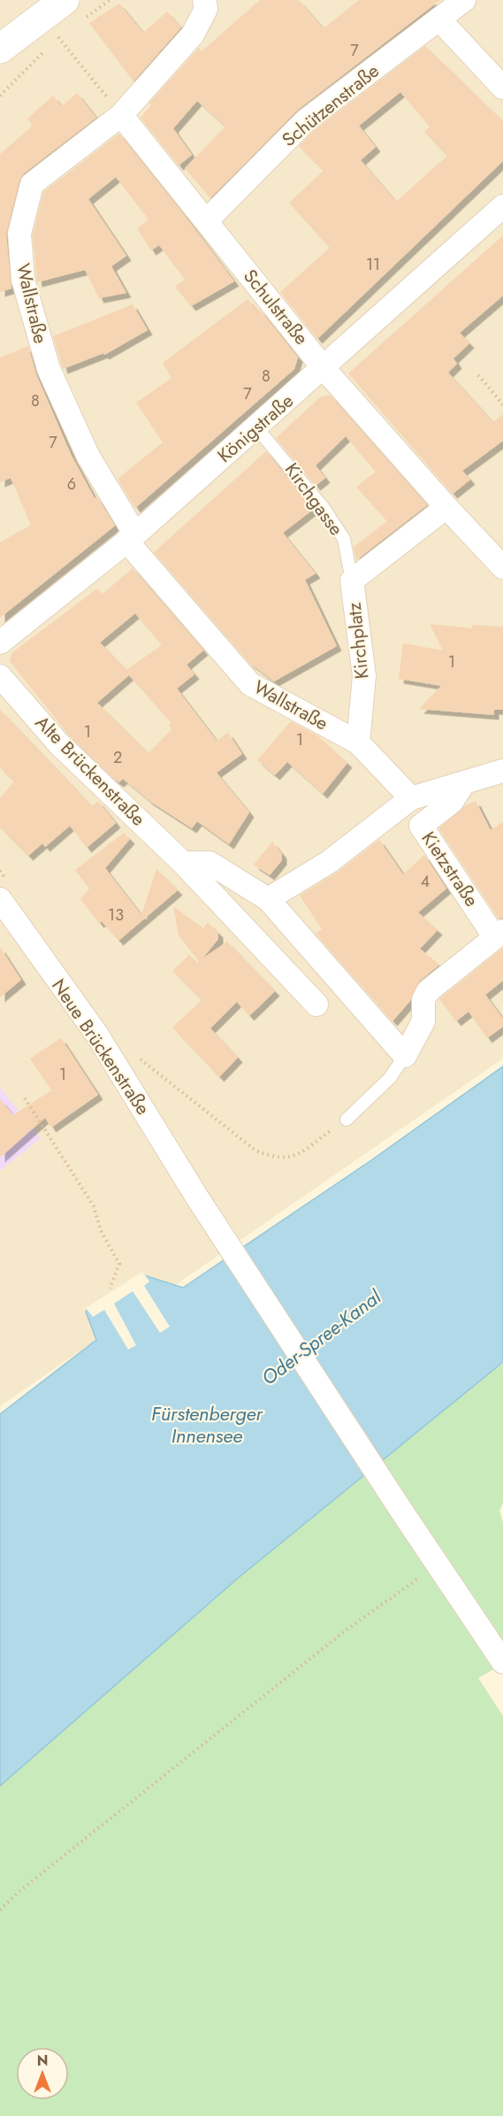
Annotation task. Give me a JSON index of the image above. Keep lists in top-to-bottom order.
{
  "streets": {
    "street": [
      "Schützenstraße",
      "Wallstraße",
      "Schulstraße",
      "Königstraße",
      "Kirchplatz",
      "Alte Brückenstraße",
      "Kietzstraße",
      "Neue Brückenstraße"
    ],
    "lane": ["Kirchgasse"]
  },
  "crossings": [
    ["Schützenstraße", "Schulstraße"],
    ["Wallstraße", "Schulstraße"],
    ["Wallstraße", "Königstraße"],
    ["Wallstraße", "Kirchplatz"],
    ["Schulstraße", "Königstraße"],
    ["Schulstraße", "Kirchplatz"],
    ["Königstraße", "Kirchgasse"],
    ["Kirchgasse", "Kirchplatz"]
  ],
  "water": ["Oder-Spree-Kanal", "Fürstenberger Innensee"],
  "house_numbers": [
    "7",
    "11",
    "8",
    "7",
    "8",
    "7",
    "6",
    "1",
    "1",
    "1",
    "2",
    "4",
    "13",
    "1"
  ],
  "north": "top"
}
